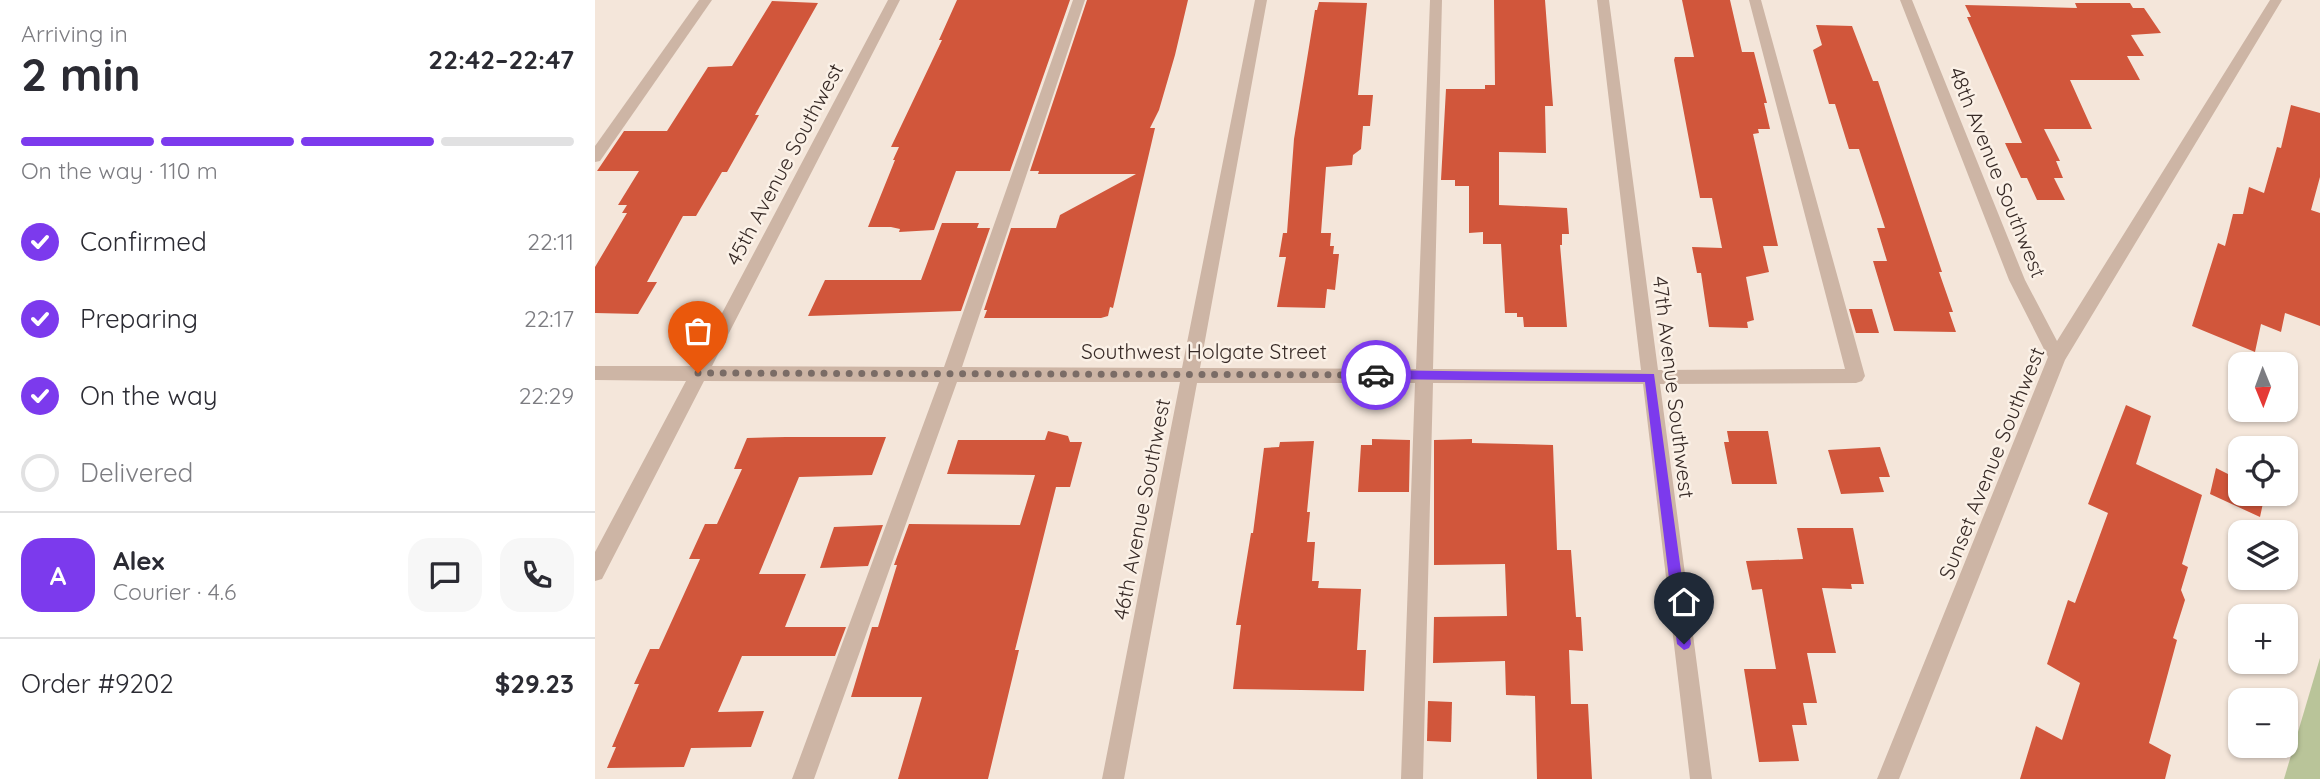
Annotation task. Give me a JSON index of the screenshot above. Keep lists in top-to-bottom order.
{
  "streets": {
    "street": [
      "45th Avenue Southwest",
      "48th Avenue Southwest",
      "Southwest Holgate Street",
      "47th Avenue Southwest",
      "Sunset Avenue Southwest",
      "46th Avenue Southwest"
    ]
  },
  "crossings": [
    ["45th Avenue Southwest", "Southwest Holgate Street"],
    ["48th Avenue Southwest", "Sunset Avenue Southwest"],
    ["Southwest Holgate Street", "47th Avenue Southwest"],
    ["Southwest Holgate Street", "46th Avenue Southwest"]
  ],
  "north": "bottom",
  "page": {
    "heading": ["2 min", "Arriving in", "22:42–22:47"],
    "panel": [
      "Alex",
      "Courier · 4.6",
      "Order #9202",
      "$29.23"
    ],
    "bar": "On the way · 110 m",
    "list": [
      ["Confirmed", "22:11"],
      ["Preparing", "22:17"],
      ["On the way", "22:29"],
      "Delivered"
    ],
    "map_buttons": ["+", "−"],
    "round": "A"
  }
}
